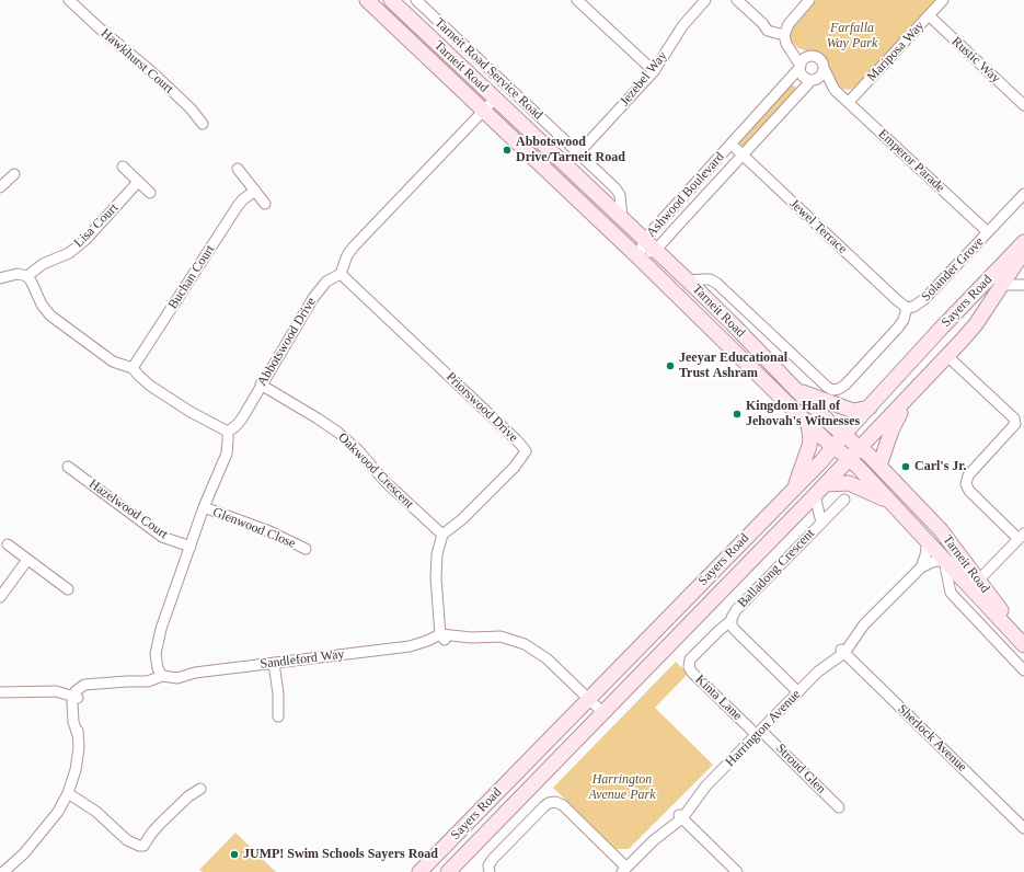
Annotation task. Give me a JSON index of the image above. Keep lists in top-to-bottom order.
{
  "streets": {
    "main road": ["Tarneit Road", "Sayers Road"],
    "street": [
      "Mariposa Way",
      "Rustic Way",
      "Hawkhurst Court",
      "Tarneit Road Service Road",
      "Jezebel Way",
      "Emperor Parade",
      "Ashwood Boulevard",
      "Lisa Court",
      "Jewel Terrace",
      "Solander Grove",
      "Buchan Court",
      "Abbotswood Drive",
      "Priorswood Drive",
      "Oakwood Crescent",
      "Hazelwood Court",
      "Glenwood Close",
      "Balladong Crescent",
      "Sandleford Way",
      "Kinta Lane",
      "Harrington Avenue",
      "Sherlock Avenue",
      "Stroud Glen"
    ]
  },
  "crossings": [
    ["Mariposa Way", "Rustic Way"],
    ["Mariposa Way", "Emperor Parade"],
    ["Tarneit Road", "Tarneit Road Service Road"],
    ["Tarneit Road", "Ashwood Boulevard"],
    ["Tarneit Road", "Solander Grove"],
    ["Tarneit Road", "Sayers Road"],
    ["Tarneit Road", "Harrington Avenue"],
    ["Tarneit Road Service Road", "Jezebel Way"],
    ["Emperor Parade", "Ashwood Boulevard"],
    ["Emperor Parade", "Solander Grove"],
    ["Ashwood Boulevard", "Jewel Terrace"],
    ["Jewel Terrace", "Solander Grove"],
    ["Sayers Road", "Balladong Crescent"],
    ["Sayers Road", "Sandleford Way"],
    ["Abbotswood Drive", "Priorswood Drive"],
    ["Abbotswood Drive", "Oakwood Crescent"],
    ["Priorswood Drive", "Oakwood Crescent"],
    ["Balladong Crescent", "Kinta Lane"],
    ["Balladong Crescent", "Harrington Avenue"],
    ["Kinta Lane", "Harrington Avenue"],
    ["Kinta Lane", "Stroud Glen"],
    ["Harrington Avenue", "Sherlock Avenue"],
    ["Harrington Avenue", "Stroud Glen"]
  ],
  "parks": ["Farfalla Way Park", "Harrington Avenue Park"],
  "places": [
    "Abbotswood Drive/Tarneit Road",
    "Jeeyar Educational Trust Ashram",
    "Kingdom Hall of Jehovah's Witnesses",
    "Carl's Jr.",
    "JUMP! Swim Schools Sayers Road"
  ]
}
